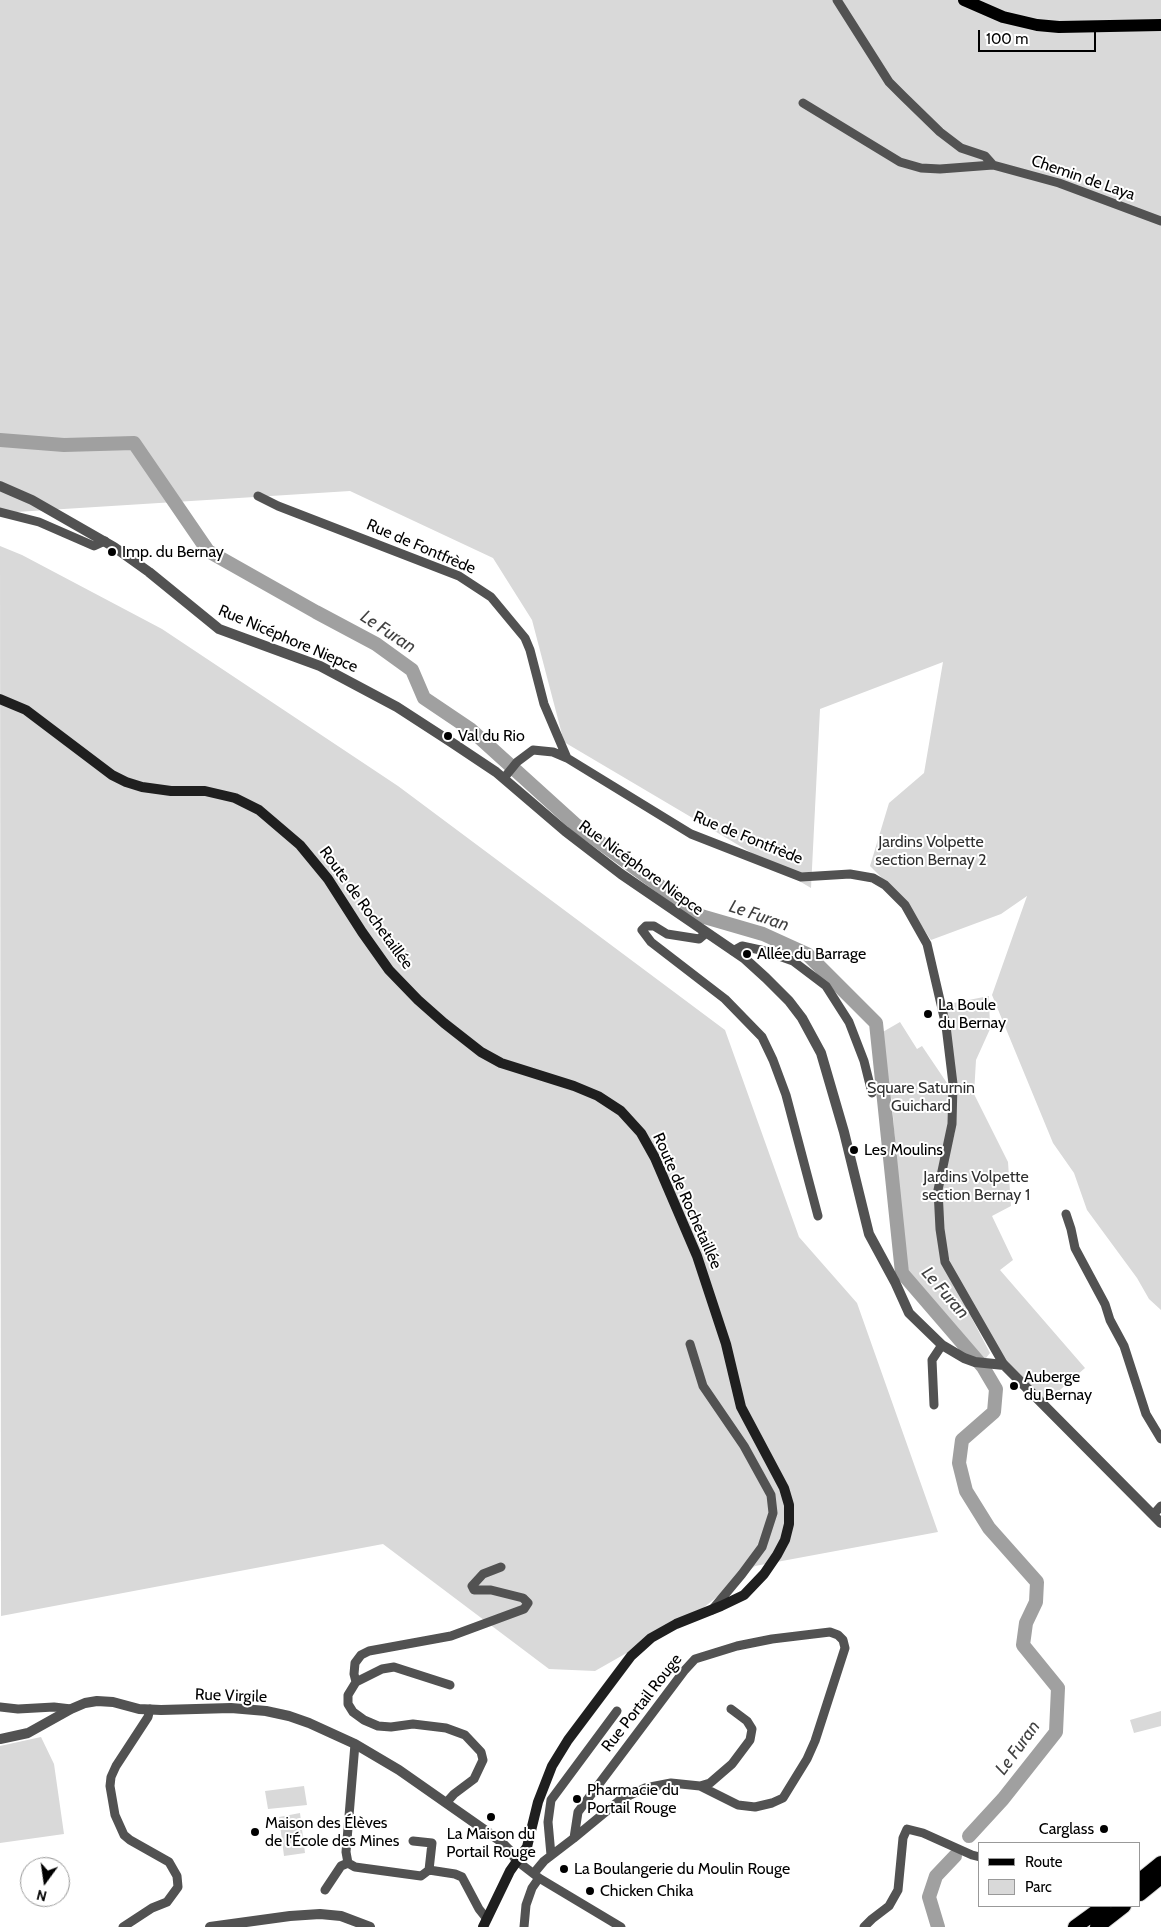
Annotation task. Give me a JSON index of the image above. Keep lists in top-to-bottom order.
{
  "streets": {
    "main road": ["Route de Rochetaillée"],
    "street": [
      "Chemin de Laya",
      "Rue de Fontfrède",
      "Rue Nicéphore Niepce",
      "Rue Virgile",
      "Rue Portail Rouge"
    ]
  },
  "crossings": [
    ["Rue de Fontfrède", "Rue Nicéphore Niepce"],
    ["Route de Rochetaillée", "Rue Virgile"]
  ],
  "water": ["Le Furan"],
  "parks": ["Jardins Volpette section Bernay 2", "Square Saturnin Guichard", "Jardins Volpette section Bernay 1"],
  "places": [
    "Imp. du Bernay",
    "Val du Rio",
    "Allée du Barrage",
    "La Boule du Bernay",
    "Les Moulins",
    "Auberge du Bernay",
    "Pharmacie du Portail Rouge",
    "La Maison du Portail Rouge",
    "Carglass",
    "Maison des Élèves de l'École des Mines",
    "La Boulangerie du Moulin Rouge",
    "Chicken Chika"
  ],
  "legend": ["Route", "Parc"],
  "scale_bar": "100 m",
  "north": "bottom"
}
